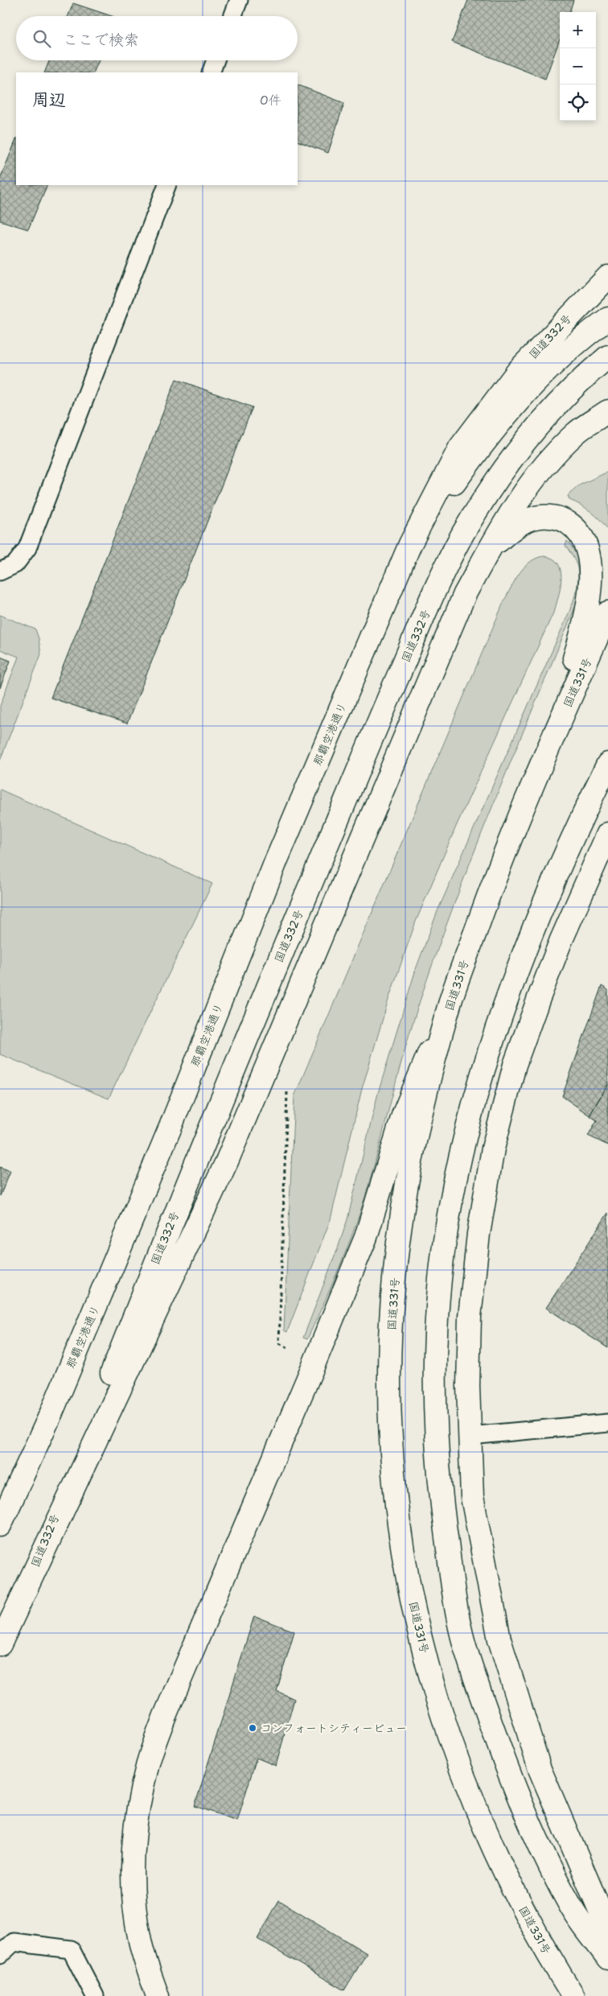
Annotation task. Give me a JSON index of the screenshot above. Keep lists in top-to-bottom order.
{
  "streets": {
    "main road": ["国道332号", "国道331号", "那覇空港通り"]
  },
  "crossings": [
    ["国道332号", "那覇空港通り"]
  ],
  "places": ["コンフォートシティービュー"],
  "page": {
    "map_buttons": ["+", "−"],
    "search": "ここで検索",
    "heading": ["周辺", "0件"]
  }
}
